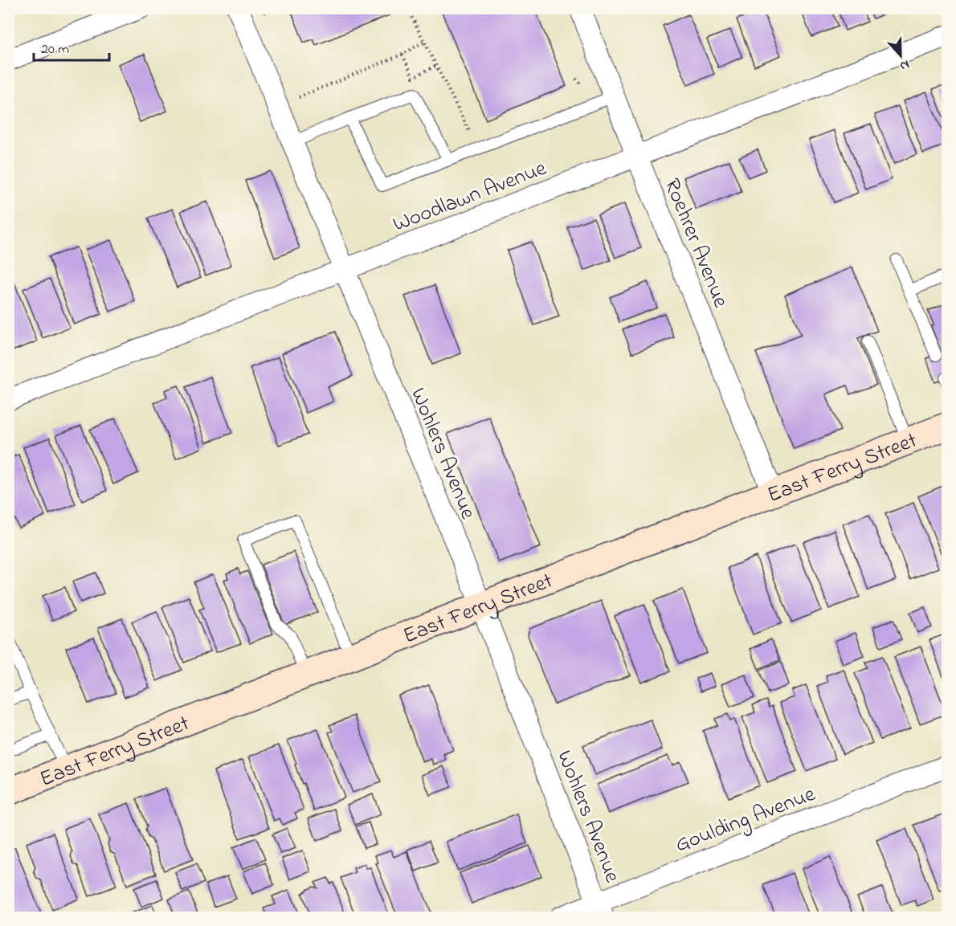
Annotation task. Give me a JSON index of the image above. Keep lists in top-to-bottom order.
{
  "streets": {
    "street": [
      "Woodlawn Avenue",
      "Roehrer Avenue",
      "Wohlers Avenue",
      "East Ferry Street",
      "Goulding Avenue"
    ]
  },
  "crossings": [
    ["Woodlawn Avenue", "Roehrer Avenue"],
    ["Woodlawn Avenue", "Wohlers Avenue"],
    ["Roehrer Avenue", "East Ferry Street"],
    ["Wohlers Avenue", "East Ferry Street"],
    ["Wohlers Avenue", "Goulding Avenue"]
  ],
  "scale_bar": "20 m",
  "north": "bottom"
}
